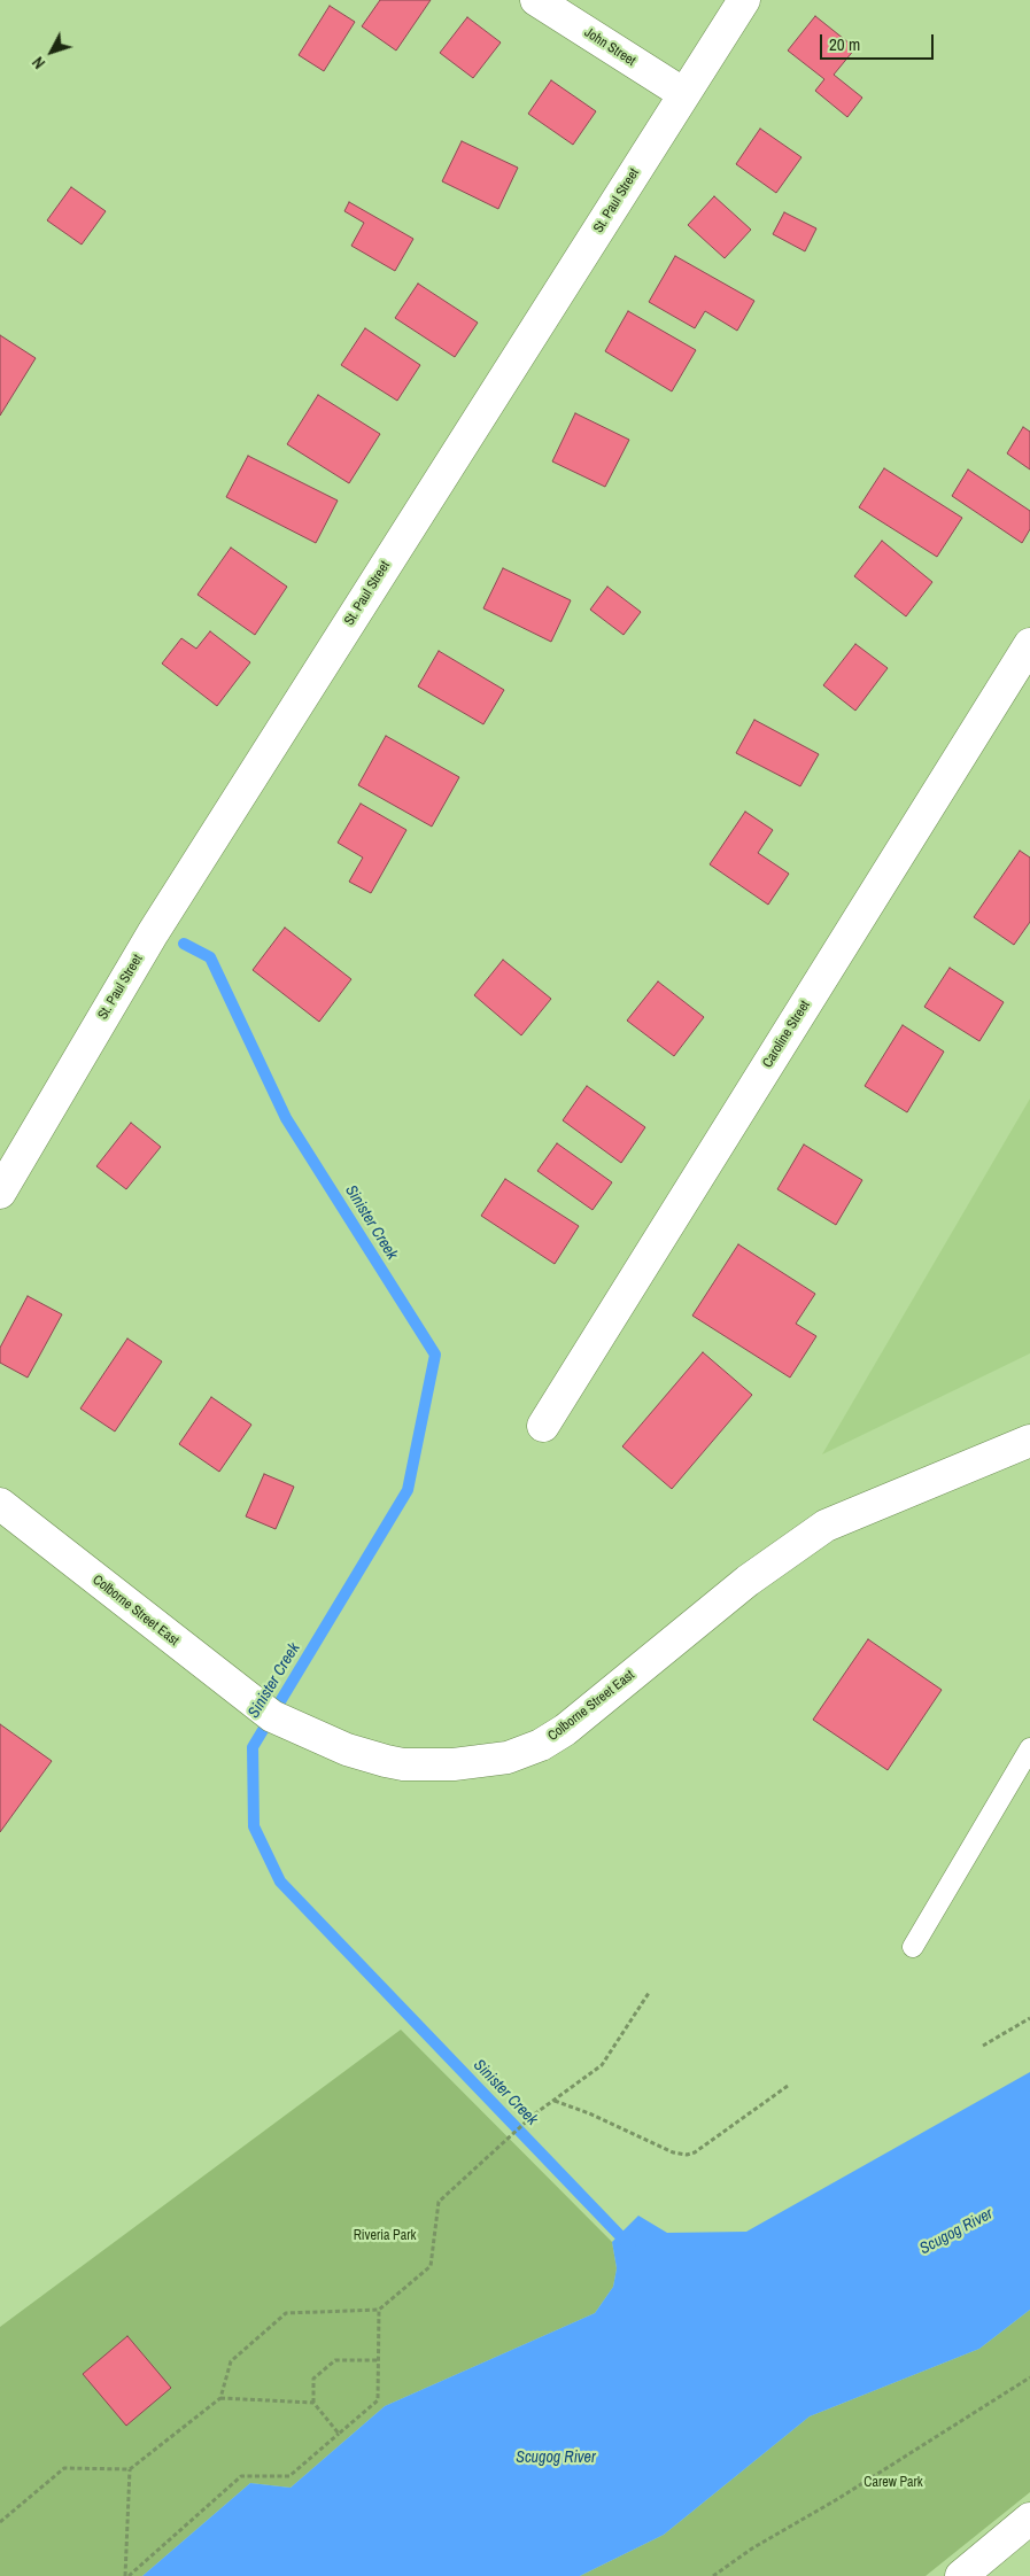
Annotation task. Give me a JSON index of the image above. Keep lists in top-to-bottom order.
{
  "streets": {
    "street": [
      "John Street",
      "St. Paul Street",
      "Caroline Street",
      "Colborne Street East"
    ]
  },
  "crossings": [
    ["John Street", "St. Paul Street"]
  ],
  "water": ["Sinister Creek", "Scugog River"],
  "parks": ["Riveria Park", "Carew Park"],
  "scale_bar": "20 m",
  "north": "bottom left"
}
